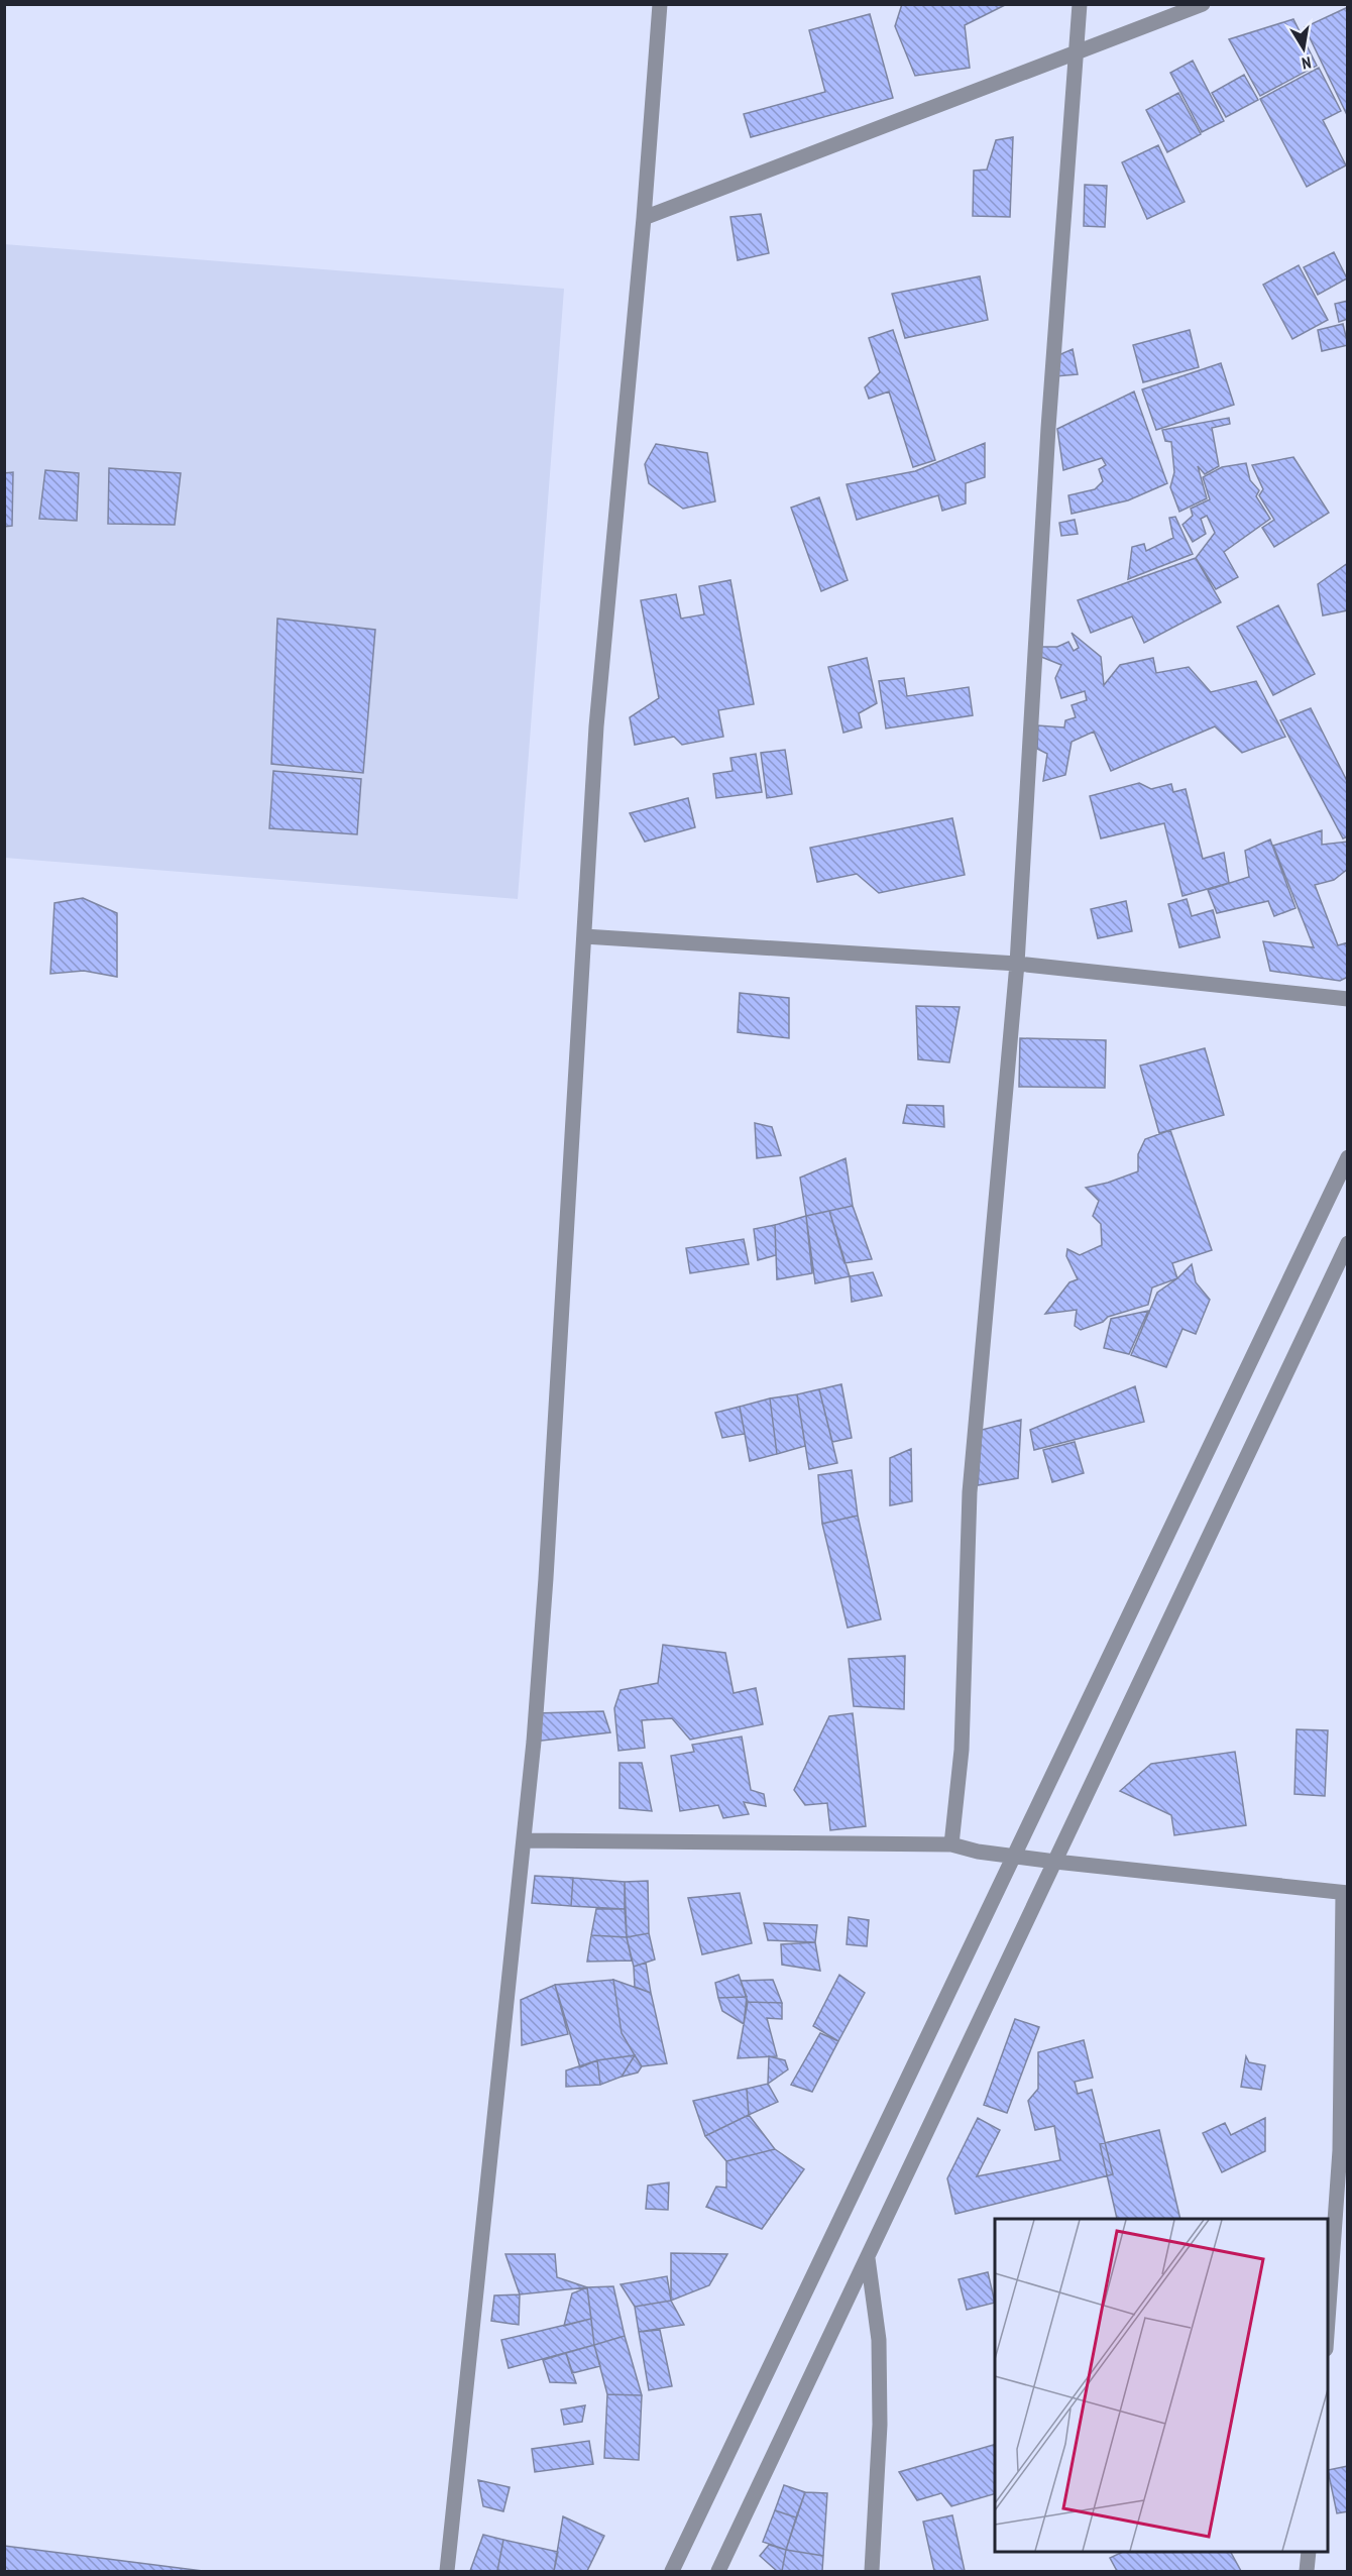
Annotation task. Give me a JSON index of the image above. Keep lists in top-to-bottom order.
{
  "north": "bottom"
}
